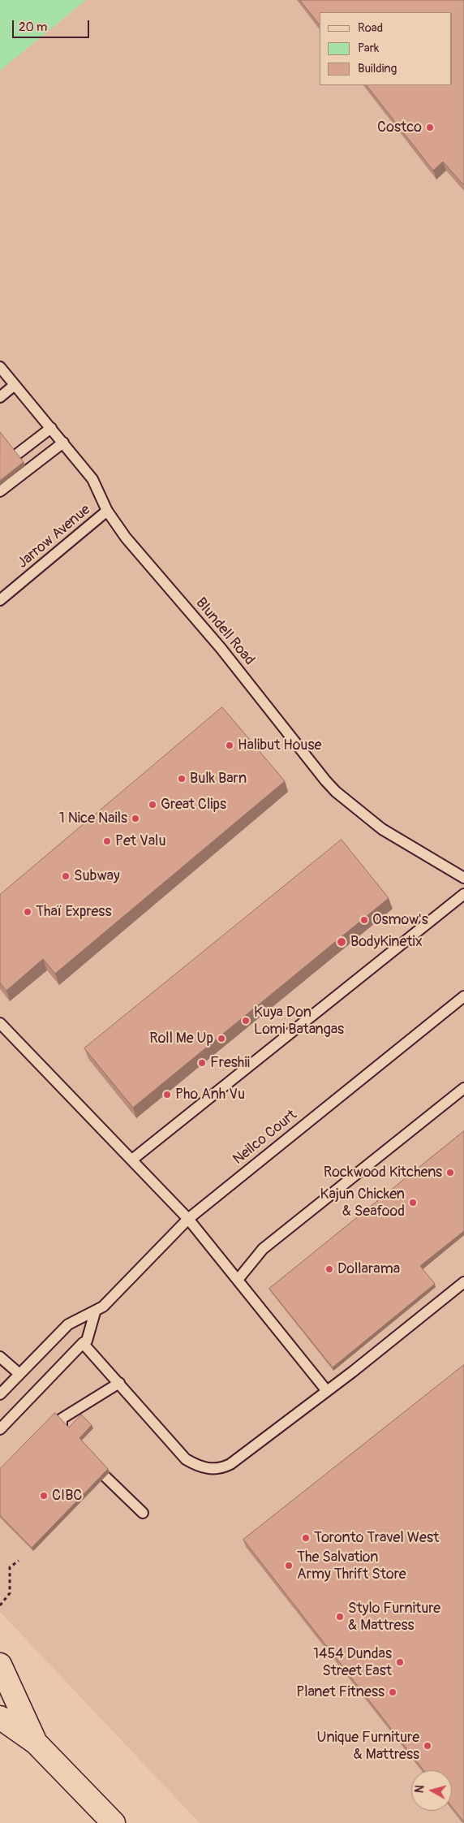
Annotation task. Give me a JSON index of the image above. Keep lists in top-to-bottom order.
{
  "streets": {
    "lane": ["Jarrow Avenue", "Blundell Road", "Neilco Court"]
  },
  "crossings": [
    ["Jarrow Avenue", "Blundell Road"]
  ],
  "places": [
    "Costco",
    "Halibut House",
    "Bulk Barn",
    "Great Clips",
    "1 Nice Nails",
    "Pet Valu",
    "Subway",
    "Thaï Express",
    "Osmow's",
    "BodyKinetix",
    "Kuya Don Lomi Batangas",
    "Roll Me Up",
    "Freshii",
    "Pho Anh Vu",
    "Rockwood Kitchens",
    "Kajun Chicken & Seafood",
    "Dollarama",
    "CIBC",
    "Toronto Travel West",
    "The Salvation Army Thrift Store",
    "Stylo Furniture & Mattress",
    "1454 Dundas Street East",
    "Planet Fitness",
    "Unique Furniture & Mattress"
  ],
  "legend": ["Road", "Park", "Building"],
  "scale_bar": "20 m",
  "north": "left"
}
